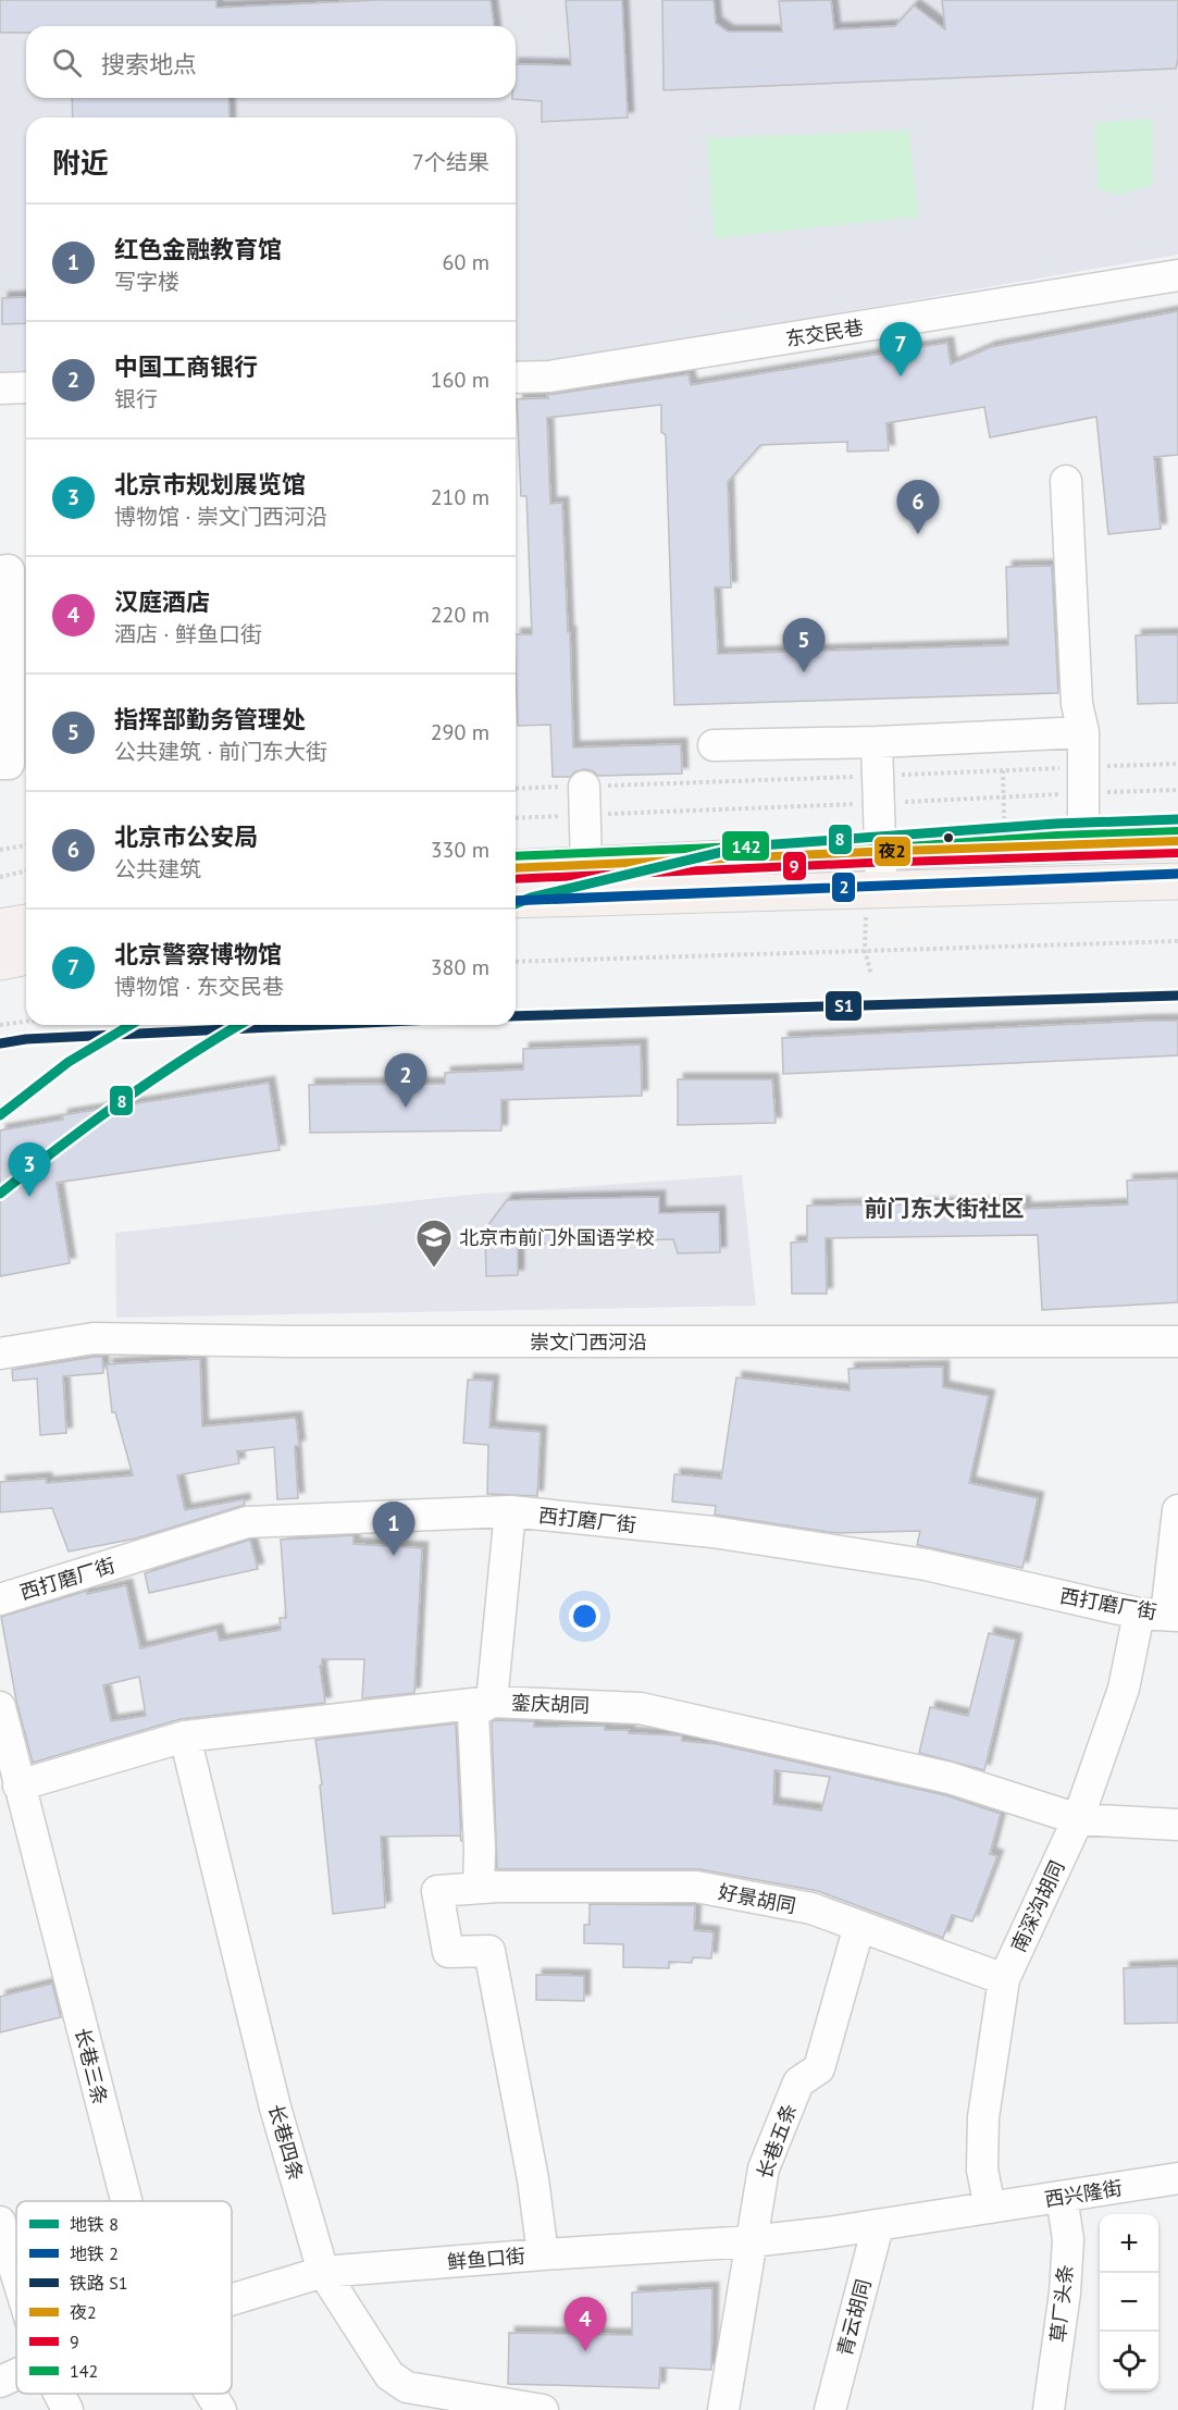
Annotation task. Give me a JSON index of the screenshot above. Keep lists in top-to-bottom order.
{
  "streets": {
    "street": [
      "东交民巷",
      "崇文门西河沿",
      "西打磨厂街",
      "銮庆胡同",
      "好景胡同",
      "南深沟胡同",
      "长巷三条",
      "长巷五条",
      "长巷四条",
      "西兴隆街",
      "鲜鱼口街",
      "草厂头条",
      "青云胡同"
    ]
  },
  "crossings": [
    ["西打磨厂街", "南深沟胡同"],
    ["銮庆胡同", "南深沟胡同"],
    ["銮庆胡同", "长巷三条"],
    ["銮庆胡同", "长巷四条"],
    ["好景胡同", "南深沟胡同"],
    ["好景胡同", "长巷五条"],
    ["好景胡同", "鲜鱼口街"],
    ["南深沟胡同", "西兴隆街"],
    ["南深沟胡同", "鲜鱼口街"],
    ["长巷五条", "鲜鱼口街"],
    ["长巷四条", "鲜鱼口街"],
    ["西兴隆街", "鲜鱼口街"],
    ["西兴隆街", "草厂头条"],
    ["鲜鱼口街", "青云胡同"]
  ],
  "districts": ["前门东大街社区"],
  "places": {
    "school or university": ["北京市前门外国语学校"]
  },
  "lines": [
    "metro line 8",
    "transit line 142",
    "transit line 夜2",
    "transit line 9",
    "metro line 2",
    "rail line S1"
  ],
  "legend": [
    "地铁 8",
    "地铁 2",
    "铁路 S1",
    "夜2",
    "9",
    "142"
  ],
  "page": {
    "search": "搜索地点",
    "heading": ["附近", "7个结果"],
    "list": [
      {
        "mark": "1",
        "name": "红色金融教育馆",
        "note": "写字楼",
        "value": "60 m"
      },
      {
        "mark": "2",
        "name": "中国工商银行",
        "note": "银行",
        "value": "160 m"
      },
      {
        "mark": "3",
        "name": "北京市规划展览馆",
        "note": "博物馆 · 崇文门西河沿",
        "value": "210 m"
      },
      {
        "mark": "4",
        "name": "汉庭酒店",
        "note": "酒店 · 鲜鱼口街",
        "value": "220 m"
      },
      {
        "mark": "5",
        "name": "指挥部勤务管理处",
        "note": "公共建筑 · 前门东大街",
        "value": "290 m"
      },
      {
        "mark": "6",
        "name": "北京市公安局",
        "note": "公共建筑",
        "value": "330 m"
      },
      {
        "mark": "7",
        "name": "北京警察博物馆",
        "note": "博物馆 · 东交民巷",
        "value": "380 m"
      }
    ],
    "pins": [
      "7",
      "6",
      "5",
      "2",
      "3",
      "1",
      "4"
    ],
    "map_buttons": ["+", "−"]
  }
}
